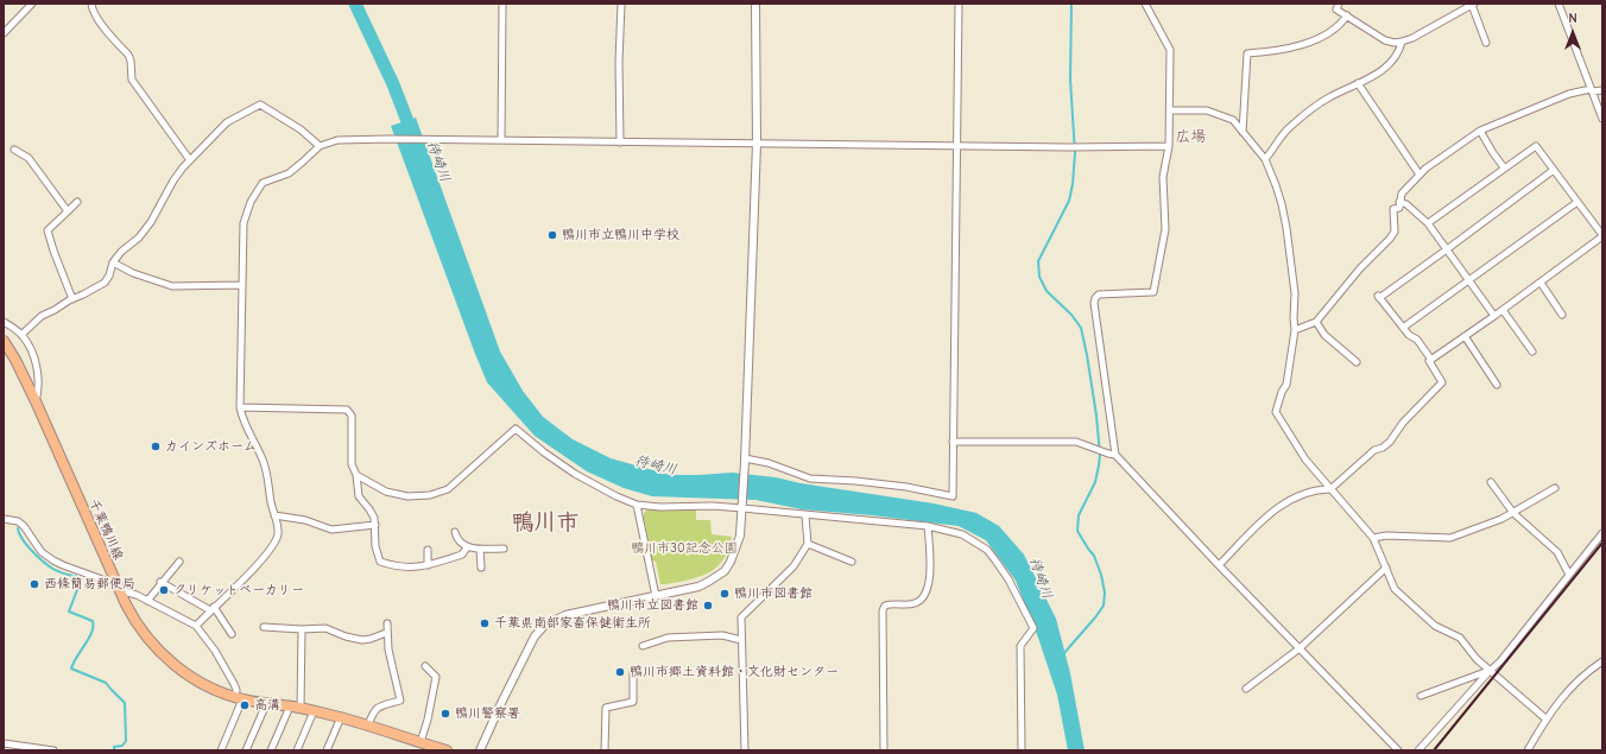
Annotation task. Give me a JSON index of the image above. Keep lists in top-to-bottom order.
{
  "streets": {
    "main road": ["千葉鴨川線"]
  },
  "districts": ["広場", "鴨川市"],
  "water": ["待崎川"],
  "parks": ["鴨川市30記念公園"],
  "places": [
    "鴨川市立鴨川中学校",
    "カインズホーム",
    "西條簡易郵便局",
    "クリケットベーカリー",
    "鴨川市図書館",
    "鴨川市立図書館",
    "千葉県南部家畜保健衛生所",
    "鴨川市郷土資料館・文化財センター",
    "高溝",
    "鴨川警察署"
  ],
  "north": "top"
}
